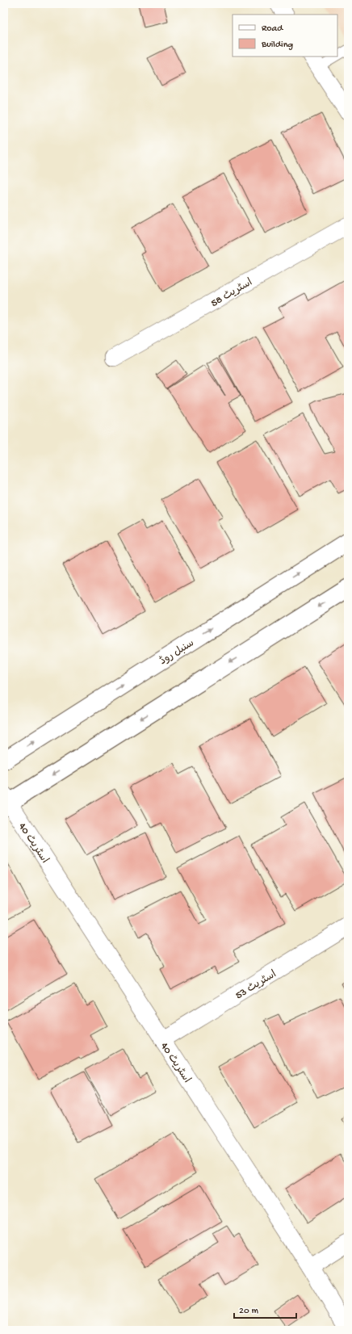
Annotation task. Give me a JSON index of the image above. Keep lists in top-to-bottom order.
{
  "streets": {
    "street": [
      "اسٹریٹ 58",
      "سنبل روڈ",
      "اسٹریٹ 40",
      "اسٹریٹ 53"
    ]
  },
  "crossings": [
    ["اسٹریٹ 40", "اسٹریٹ 53"]
  ],
  "legend": ["Road", "Building"],
  "scale_bar": "20 m"
}
